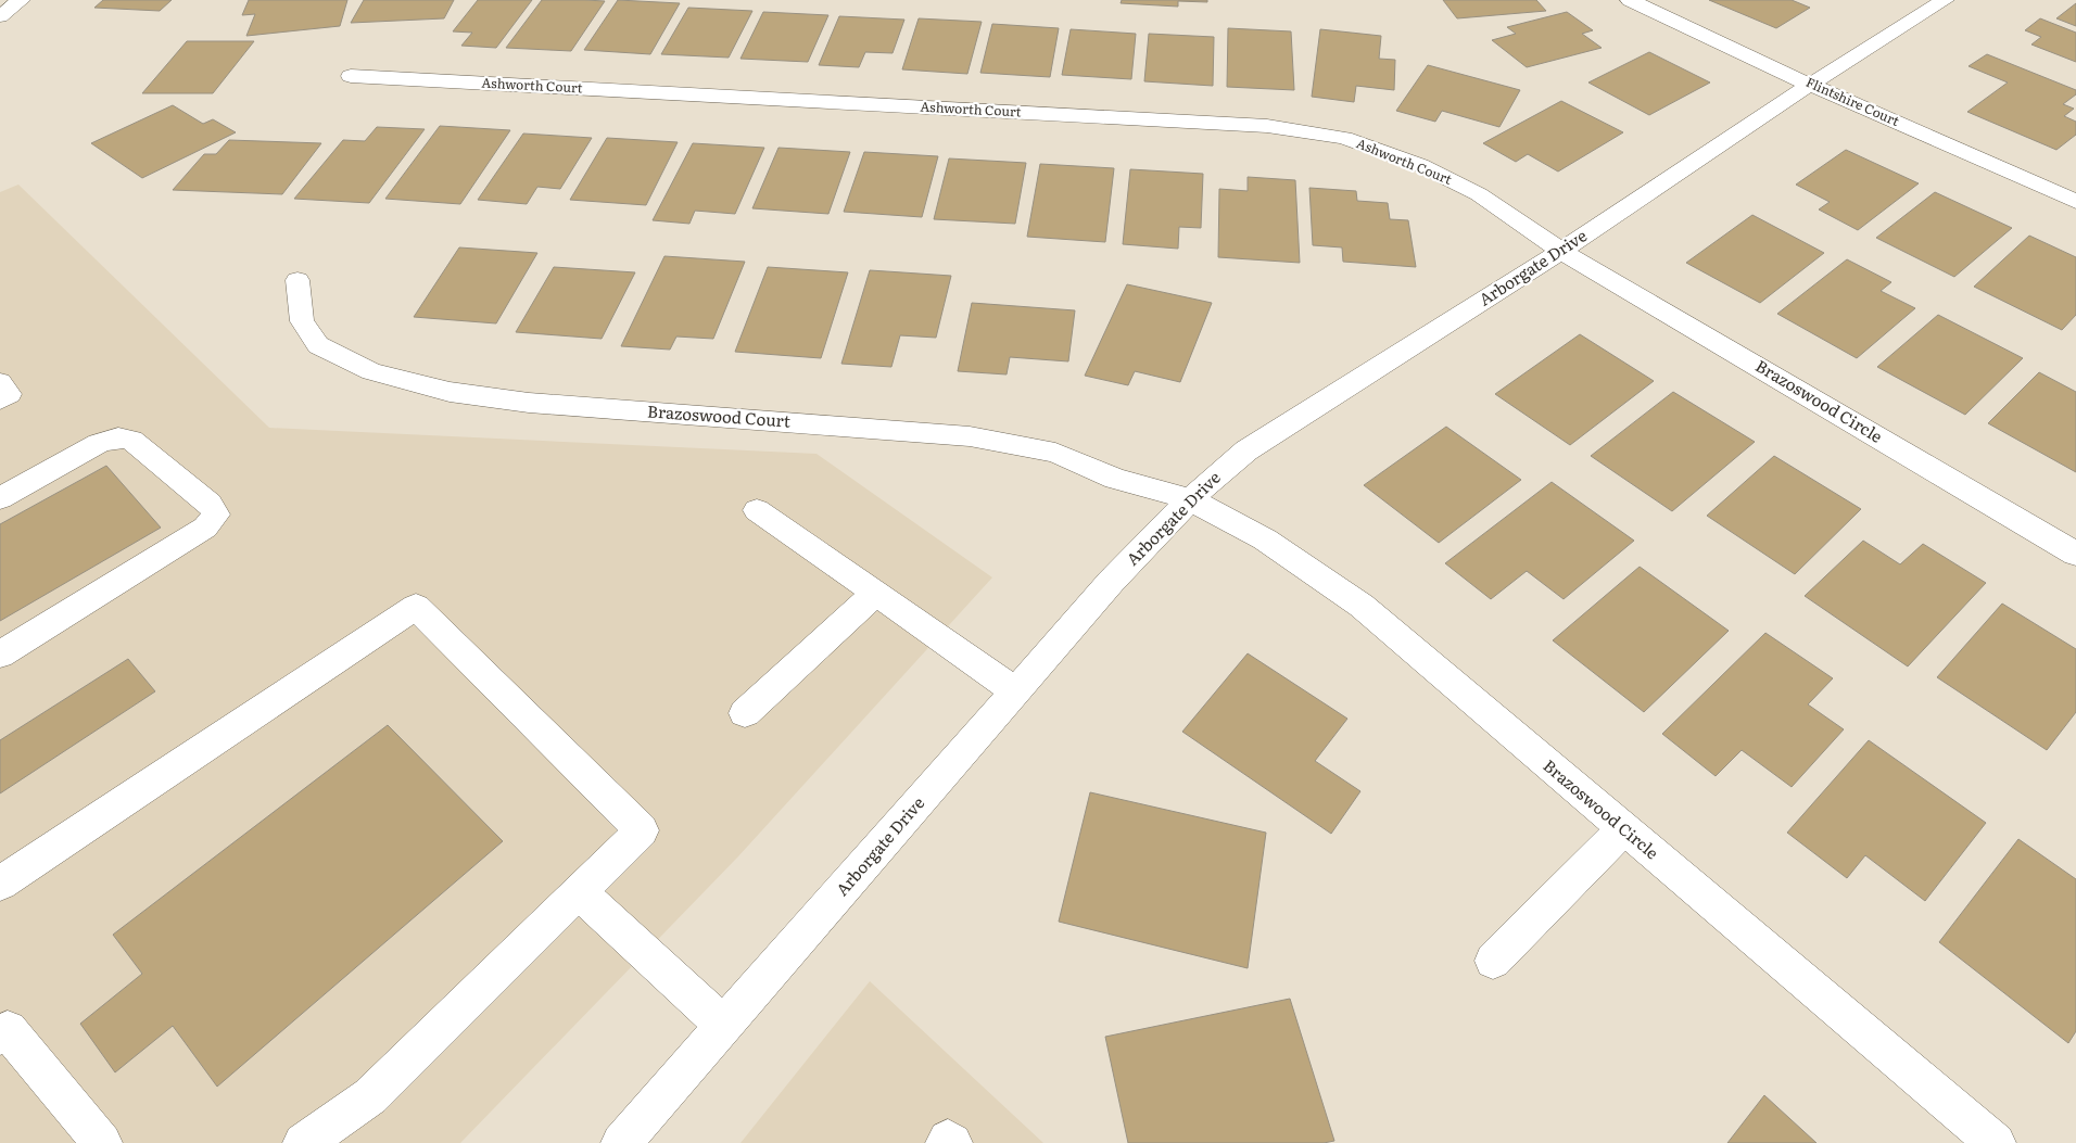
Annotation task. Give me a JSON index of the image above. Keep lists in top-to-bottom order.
{
  "streets": {
    "street": [
      "Ashworth Court",
      "Flintshire Court",
      "Arborgate Drive",
      "Brazoswood Circle",
      "Brazoswood Court"
    ]
  },
  "crossings": [
    ["Ashworth Court", "Arborgate Drive"],
    ["Ashworth Court", "Brazoswood Circle"],
    ["Flintshire Court", "Arborgate Drive"],
    ["Arborgate Drive", "Brazoswood Circle"],
    ["Arborgate Drive", "Brazoswood Court"],
    ["Brazoswood Circle", "Brazoswood Court"]
  ]
}
